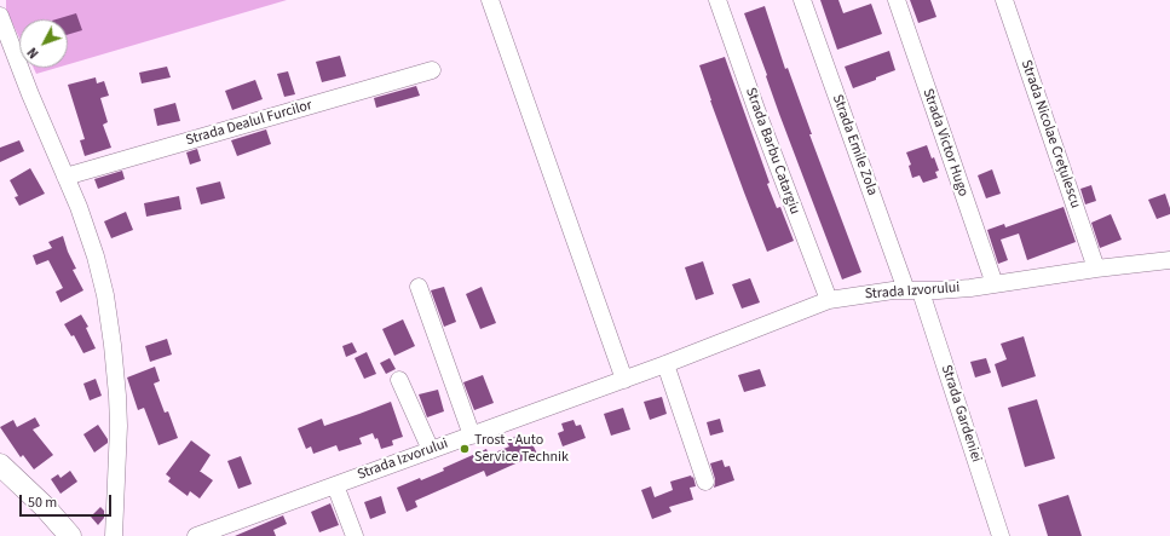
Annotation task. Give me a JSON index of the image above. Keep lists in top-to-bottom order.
{
  "streets": {
    "street": [
      "Strada Dealul Furcilor",
      "Strada Nicolae Crețulescu",
      "Strada Victor Hugo",
      "Strada Emile Zola",
      "Strada Barbu Catargiu",
      "Strada Izvorului",
      "Strada Gardeniei"
    ]
  },
  "crossings": [
    ["Strada Nicolae Crețulescu", "Strada Izvorului"],
    ["Strada Victor Hugo", "Strada Izvorului"],
    ["Strada Emile Zola", "Strada Izvorului"],
    ["Strada Emile Zola", "Strada Gardeniei"],
    ["Strada Barbu Catargiu", "Strada Izvorului"],
    ["Strada Izvorului", "Strada Gardeniei"]
  ],
  "places": ["Trost - Auto Service Technik"],
  "scale_bar": "50 m",
  "north": "bottom left"
}
